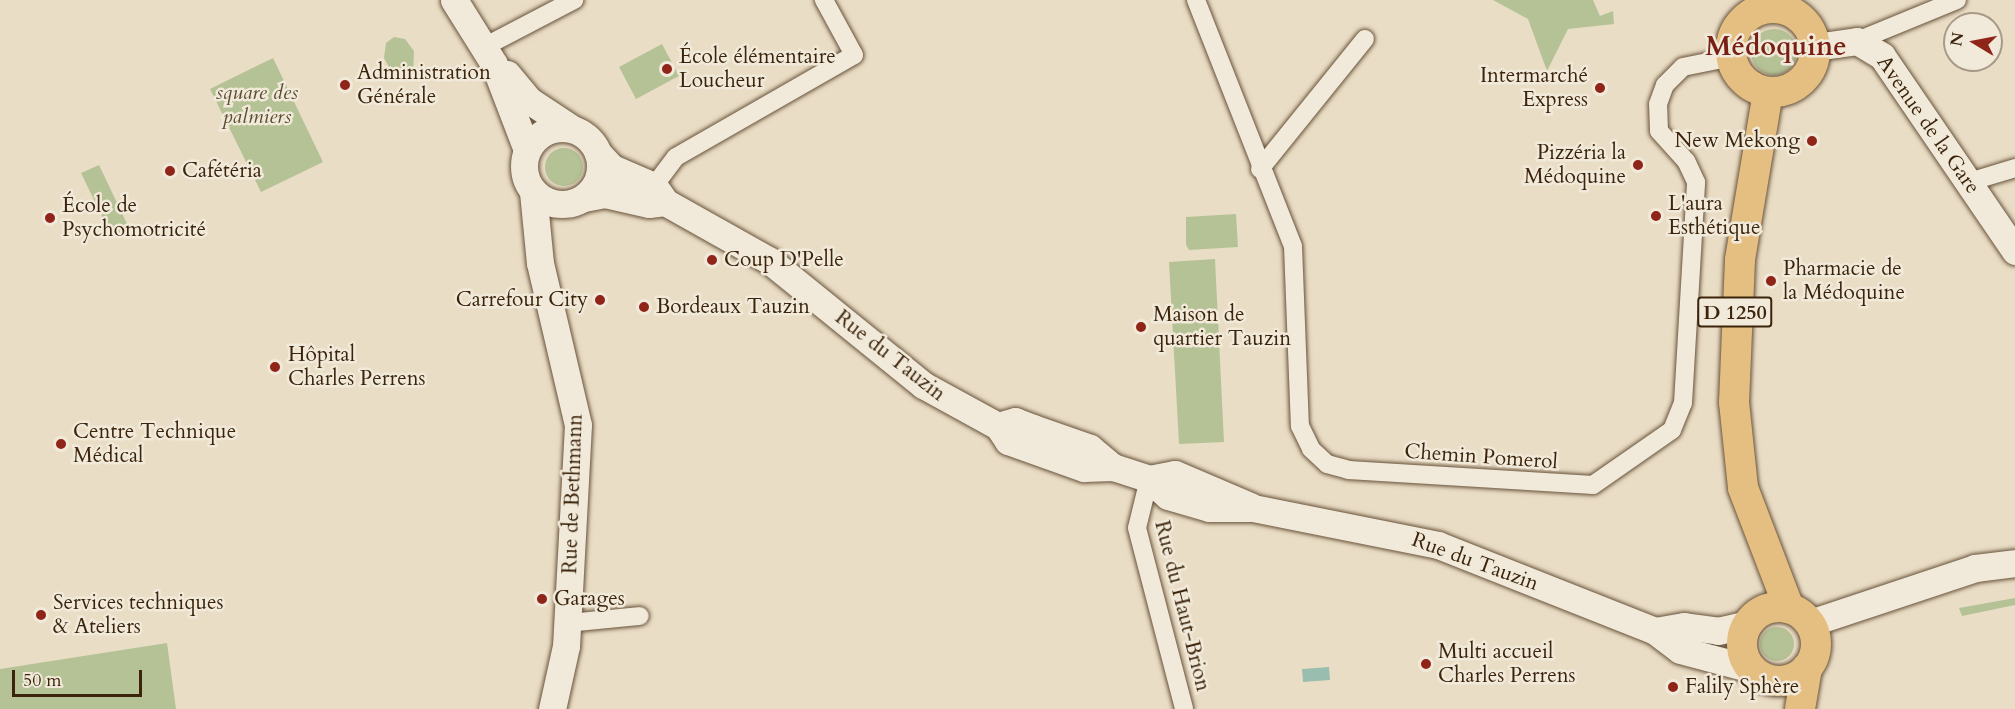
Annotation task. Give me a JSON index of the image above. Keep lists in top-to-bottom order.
{
  "streets": {
    "main road": ["D 1250"],
    "street": [
      "Avenue de la Gare",
      "Rue du Tauzin",
      "Chemin Pomerol",
      "Rue de Bethmann",
      "Rue du Haut-Brion"
    ]
  },
  "crossings": [
    ["Avenue de la Gare", "D 1250"],
    ["Avenue de la Gare", "Chemin Pomerol"],
    ["D 1250", "Rue du Tauzin"],
    ["D 1250", "Chemin Pomerol"],
    ["Rue du Tauzin", "Rue de Bethmann"],
    ["Rue du Tauzin", "Rue du Haut-Brion"]
  ],
  "districts": ["Médoquine"],
  "parks": ["square des palmiers"],
  "places": [
    "École élémentaire Loucheur",
    "Administration Générale",
    "Intermarché Express",
    "New Mekong",
    "Pizzéria la Médoquine",
    "Cafétéria",
    "L'aura Esthétique",
    "École de Psychomotricité",
    "Coup D'Pelle",
    "Pharmacie de la Médoquine",
    "Carrefour City",
    "Bordeaux Tauzin",
    "Maison de quartier Tauzin",
    "Hôpital Charles Perrens",
    "Centre Technique Médical",
    "Garages",
    "Services techniques & Ateliers",
    "Multi accueil Charles Perrens",
    "Falily Sphère"
  ],
  "scale_bar": "50 m",
  "north": "left"
}
